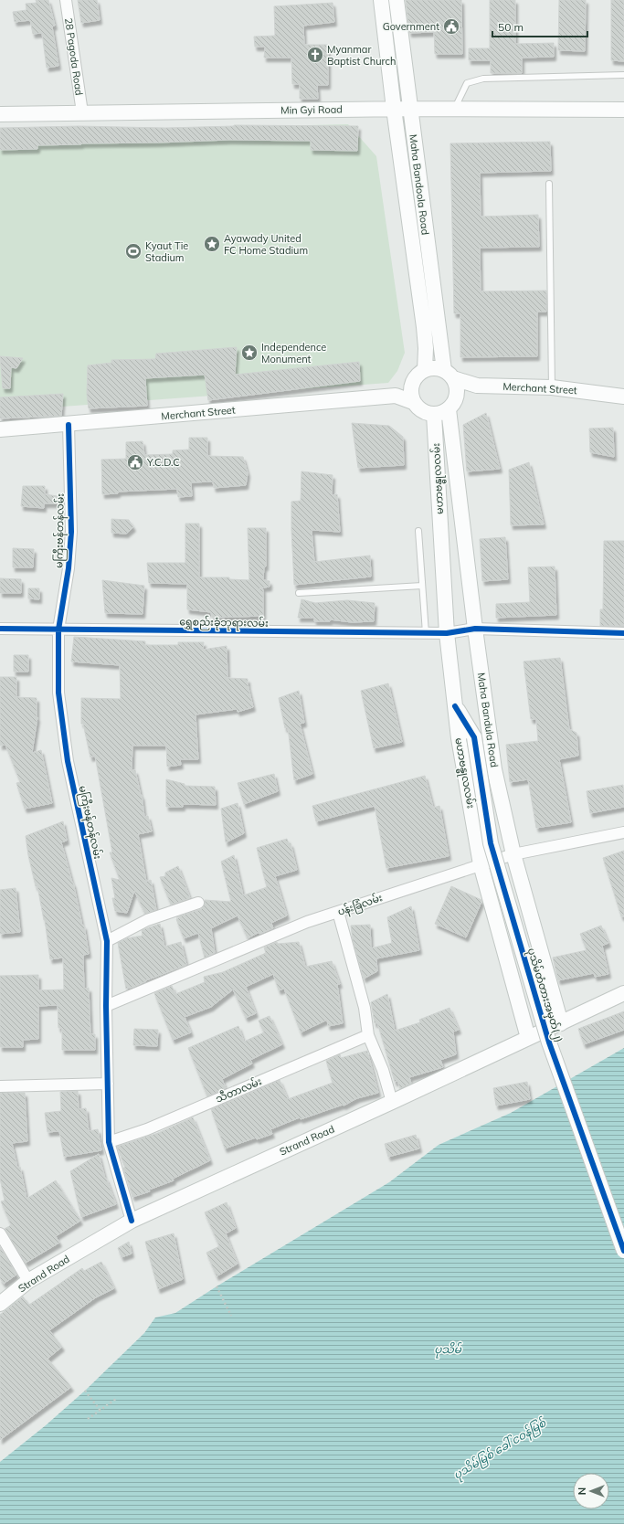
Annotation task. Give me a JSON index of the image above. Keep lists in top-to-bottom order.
{
  "streets": {
    "main road": [
      "Min Gyi Road",
      "Maha Bandoola Road",
      "Merchant Street",
      "မဟာဗန္ဓုလလမ်း",
      "Maha Bandula Road",
      "ပုသိမ်တံတားအမှတ်(၂)",
      "Strand Road"
    ],
    "street": [
      "28 Pagoda Road",
      "မကြီးဗန်တန်လမ်း",
      "ရွှေစည်းခုံဘုရားလမ်း",
      "ပန်းခြံလမ်း",
      "သီတာလမ်း"
    ]
  },
  "crossings": [
    ["28 Pagoda Road", "Min Gyi Road"],
    ["Min Gyi Road", "Maha Bandoola Road"],
    ["Maha Bandoola Road", "Merchant Street"],
    ["Maha Bandoola Road", "မဟာဗန္ဓုလလမ်း"],
    ["Maha Bandoola Road", "Maha Bandula Road"],
    ["Merchant Street", "မဟာဗန္ဓုလလမ်း"],
    ["Merchant Street", "မကြီးဗန်တန်လမ်း"],
    ["Merchant Street", "Maha Bandula Road"],
    ["မဟာဗန္ဓုလလမ်း", "ရွှေစည်းခုံဘုရားလမ်း"],
    ["မဟာဗန္ဓုလလမ်း", "Maha Bandula Road"],
    ["မဟာဗန္ဓုလလမ်း", "ပန်းခြံလမ်း"],
    ["မဟာဗန္ဓုလလမ်း", "Strand Road"],
    ["မကြီးဗန်တန်လမ်း", "ရွှေစည်းခုံဘုရားလမ်း"],
    ["မကြီးဗန်တန်လမ်း", "ပန်းခြံလမ်း"],
    ["မကြီးဗန်တန်လမ်း", "သီတာလမ်း"],
    ["မကြီးဗန်တန်လမ်း", "Strand Road"],
    ["ရွှေစည်းခုံဘုရားလမ်း", "Maha Bandula Road"],
    ["Maha Bandula Road", "ပန်းခြံလမ်း"],
    ["Maha Bandula Road", "Strand Road"]
  ],
  "water": ["ပုသိမ်", "ပုသိမ်မြစ် ခေါ် ငဝန်မြစ်"],
  "places": {
    "public building": ["Government", "Y.C.D.C"],
    "church": ["Myanmar Baptist Church"],
    "place": ["Ayawady United FC Home Stadium", "Independence Monument"],
    "sports": ["Kyaut Tie Stadium"]
  },
  "scale_bar": "50 m",
  "north": "left"
}
